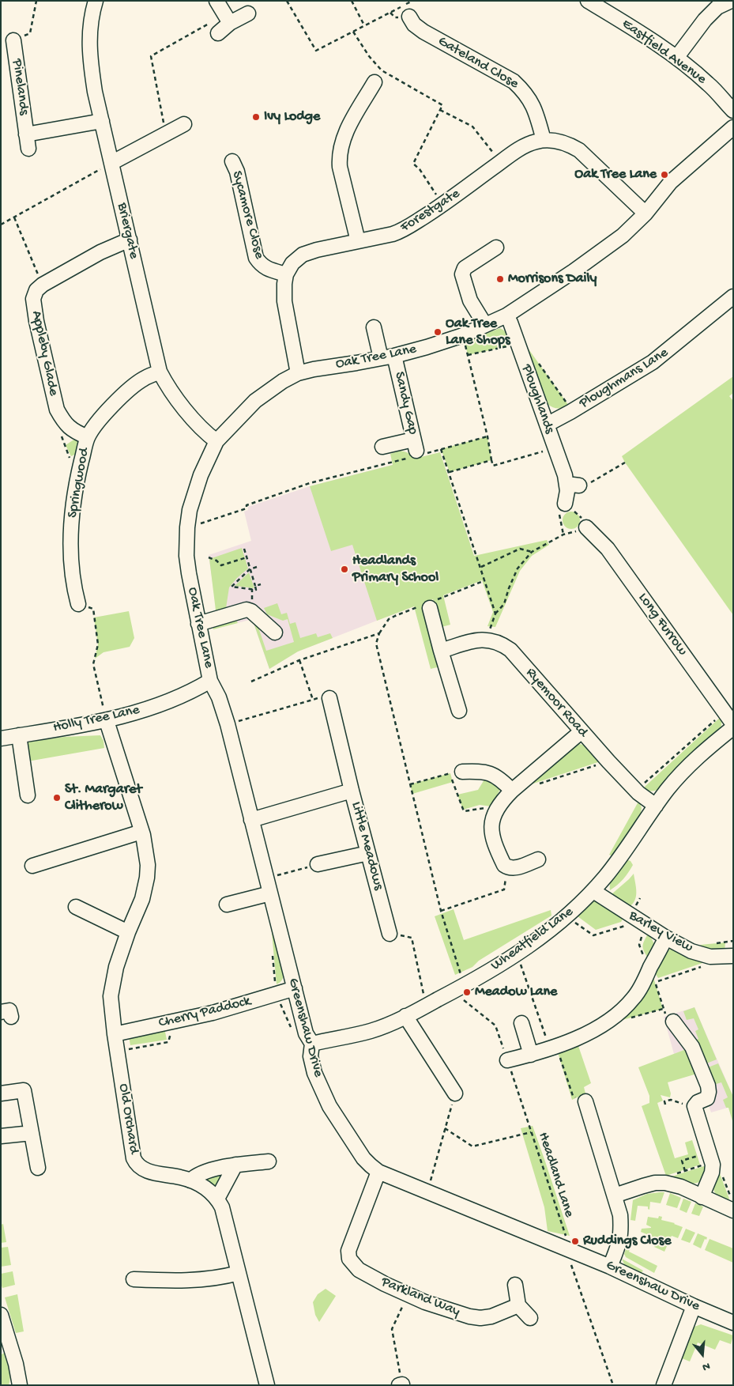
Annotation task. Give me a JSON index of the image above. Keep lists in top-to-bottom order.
{
  "streets": {
    "street": [
      "Eastfield Avenue",
      "Gateland Close",
      "Pinelands",
      "Forestgate",
      "Sycamore Close",
      "Briergate",
      "Appleby Glade",
      "Oak Tree Lane",
      "Ploughmans Lane",
      "Ploughlands",
      "Sandy Gap",
      "Springwood",
      "Long Furrow",
      "Ryemoor Road",
      "Holly Tree Lane",
      "Little Meadows",
      "Barley View",
      "Wheatfield Lane",
      "Cherry Paddock",
      "Greenshaw Drive",
      "Old Orchard",
      "Parkland Way"
    ],
    "path": ["Headland Lane"]
  },
  "crossings": [
    ["Gateland Close", "Forestgate"],
    ["Pinelands", "Briergate"],
    ["Forestgate", "Sycamore Close"],
    ["Forestgate", "Oak Tree Lane"],
    ["Briergate", "Oak Tree Lane"],
    ["Briergate", "Springwood"],
    ["Appleby Glade", "Springwood"],
    ["Oak Tree Lane", "Ploughlands"],
    ["Oak Tree Lane", "Sandy Gap"],
    ["Oak Tree Lane", "Holly Tree Lane"],
    ["Oak Tree Lane", "Greenshaw Drive"],
    ["Ploughmans Lane", "Ploughlands"],
    ["Long Furrow", "Wheatfield Lane"],
    ["Ryemoor Road", "Wheatfield Lane"],
    ["Holly Tree Lane", "Greenshaw Drive"],
    ["Holly Tree Lane", "Old Orchard"],
    ["Little Meadows", "Greenshaw Drive"],
    ["Barley View", "Wheatfield Lane"],
    ["Wheatfield Lane", "Greenshaw Drive"],
    ["Wheatfield Lane", "Headland Lane"],
    ["Cherry Paddock", "Greenshaw Drive"],
    ["Cherry Paddock", "Old Orchard"],
    ["Greenshaw Drive", "Headland Lane"],
    ["Greenshaw Drive", "Parkland Way"]
  ],
  "places": [
    "Ivy Lodge",
    "Oak Tree Lane",
    "Morrisons Daily",
    "Oak Tree Lane Shops",
    "Headlands Primary School",
    "St. Margaret Clitherow",
    "Meadow Lane",
    "Ruddings Close"
  ],
  "north": "bottom"
}
